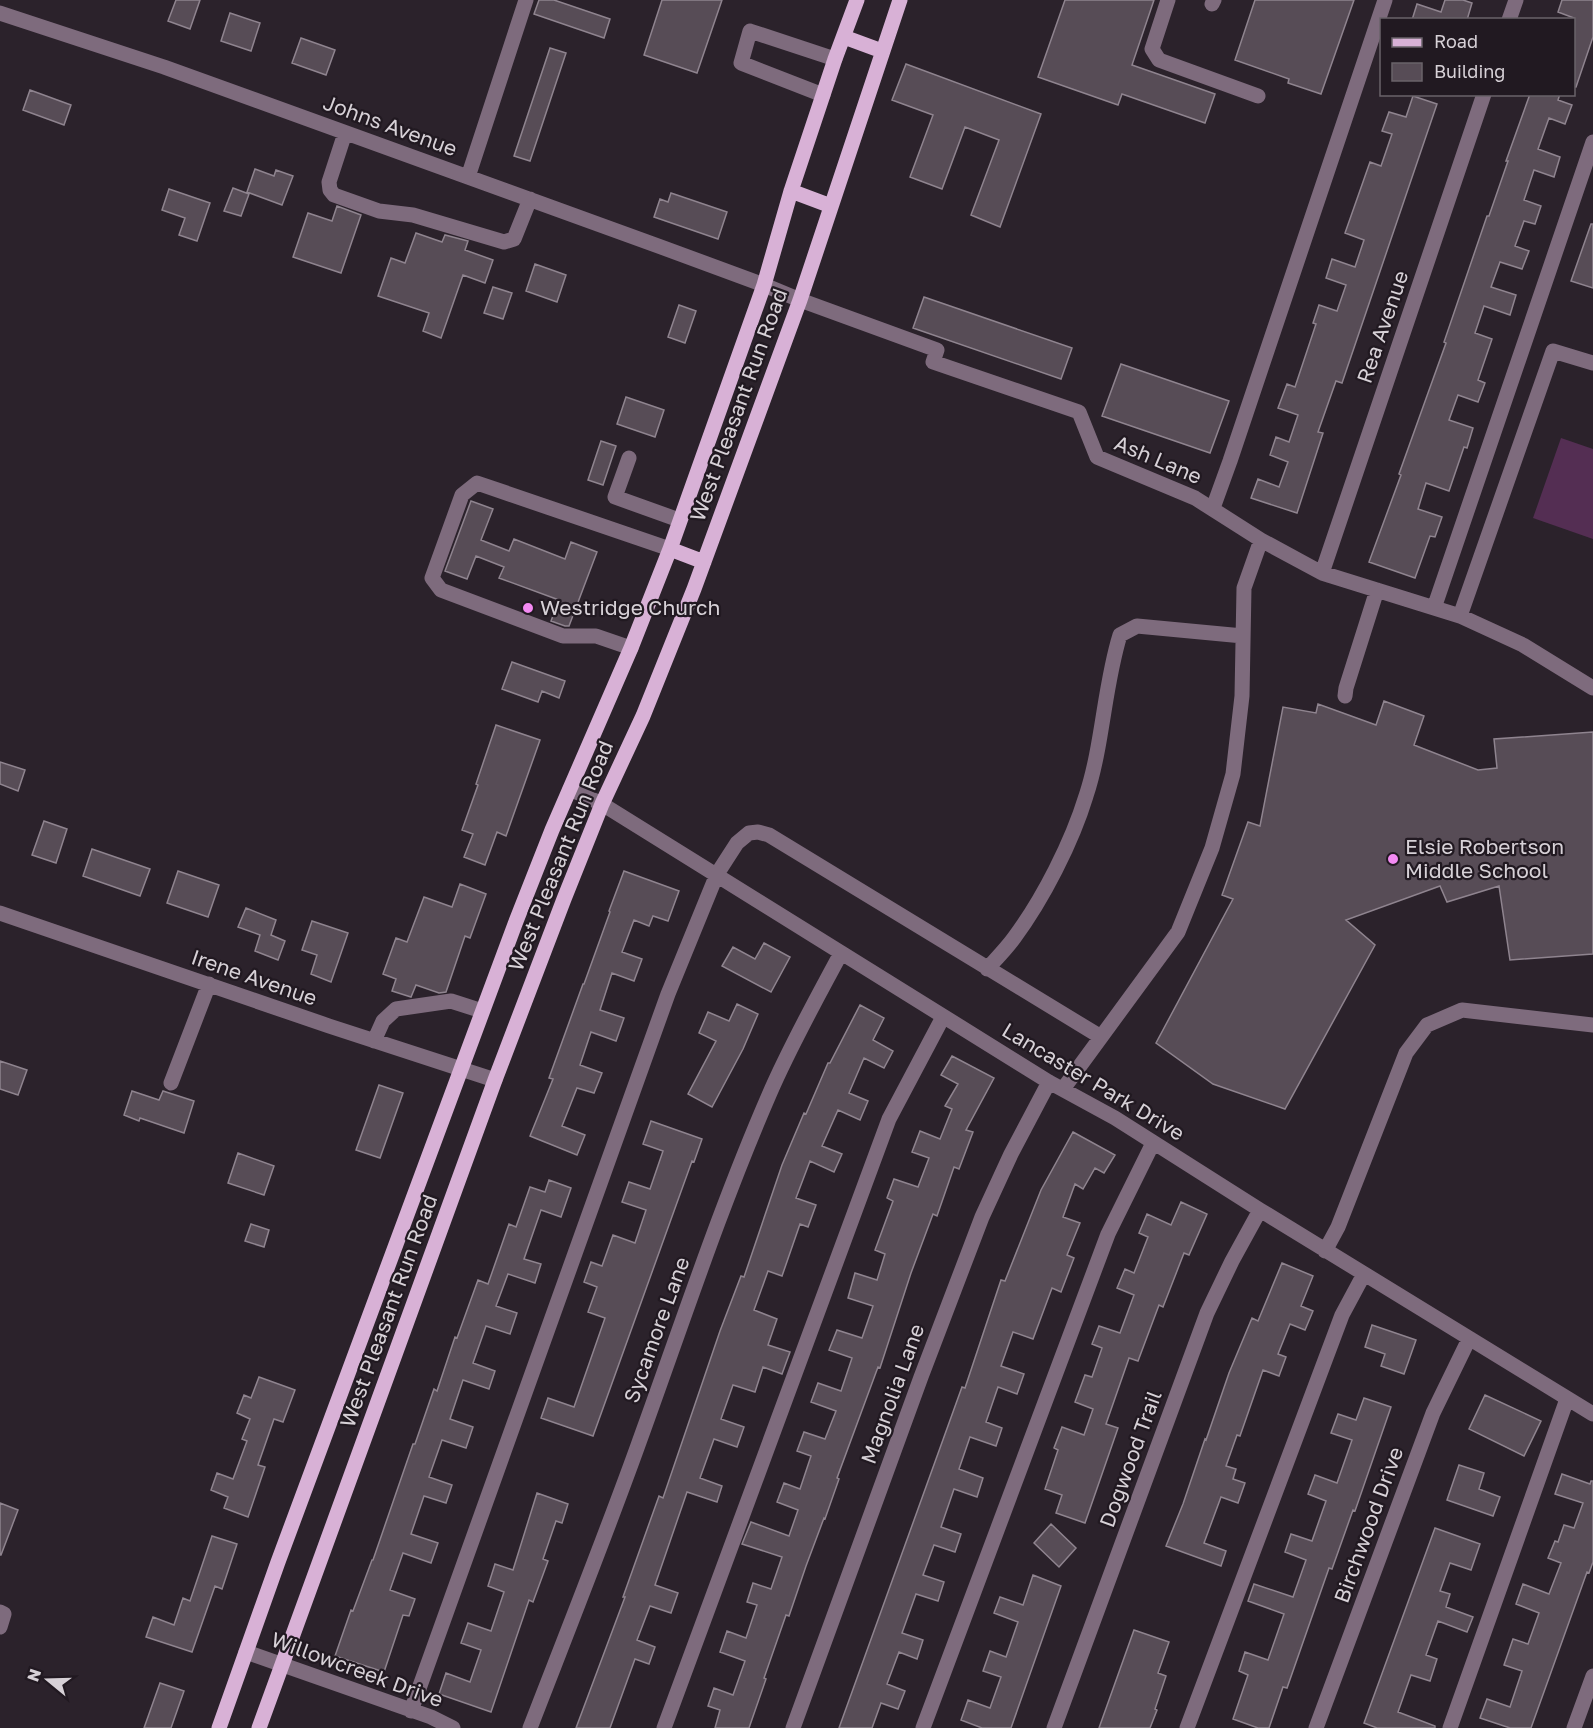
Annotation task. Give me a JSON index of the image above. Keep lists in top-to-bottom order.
{
  "streets": {
    "main road": ["West Pleasant Run Road"],
    "street": [
      "Johns Avenue",
      "Rea Avenue",
      "Ash Lane",
      "Irene Avenue",
      "Lancaster Park Drive",
      "Sycamore Lane",
      "Magnolia Lane",
      "Dogwood Trail",
      "Birchwood Drive",
      "Willowcreek Drive"
    ]
  },
  "crossings": [
    ["Johns Avenue", "West Pleasant Run Road"],
    ["Johns Avenue", "Ash Lane"],
    ["Rea Avenue", "Ash Lane"],
    ["West Pleasant Run Road", "Ash Lane"],
    ["West Pleasant Run Road", "Irene Avenue"],
    ["West Pleasant Run Road", "Lancaster Park Drive"],
    ["West Pleasant Run Road", "Willowcreek Drive"],
    ["Ash Lane", "Magnolia Lane"],
    ["Lancaster Park Drive", "Sycamore Lane"],
    ["Lancaster Park Drive", "Magnolia Lane"],
    ["Lancaster Park Drive", "Dogwood Trail"],
    ["Lancaster Park Drive", "Birchwood Drive"]
  ],
  "places": ["Westridge Church", "Elsie Robertson Middle School"],
  "legend": ["Road", "Building"],
  "north": "left"
}
